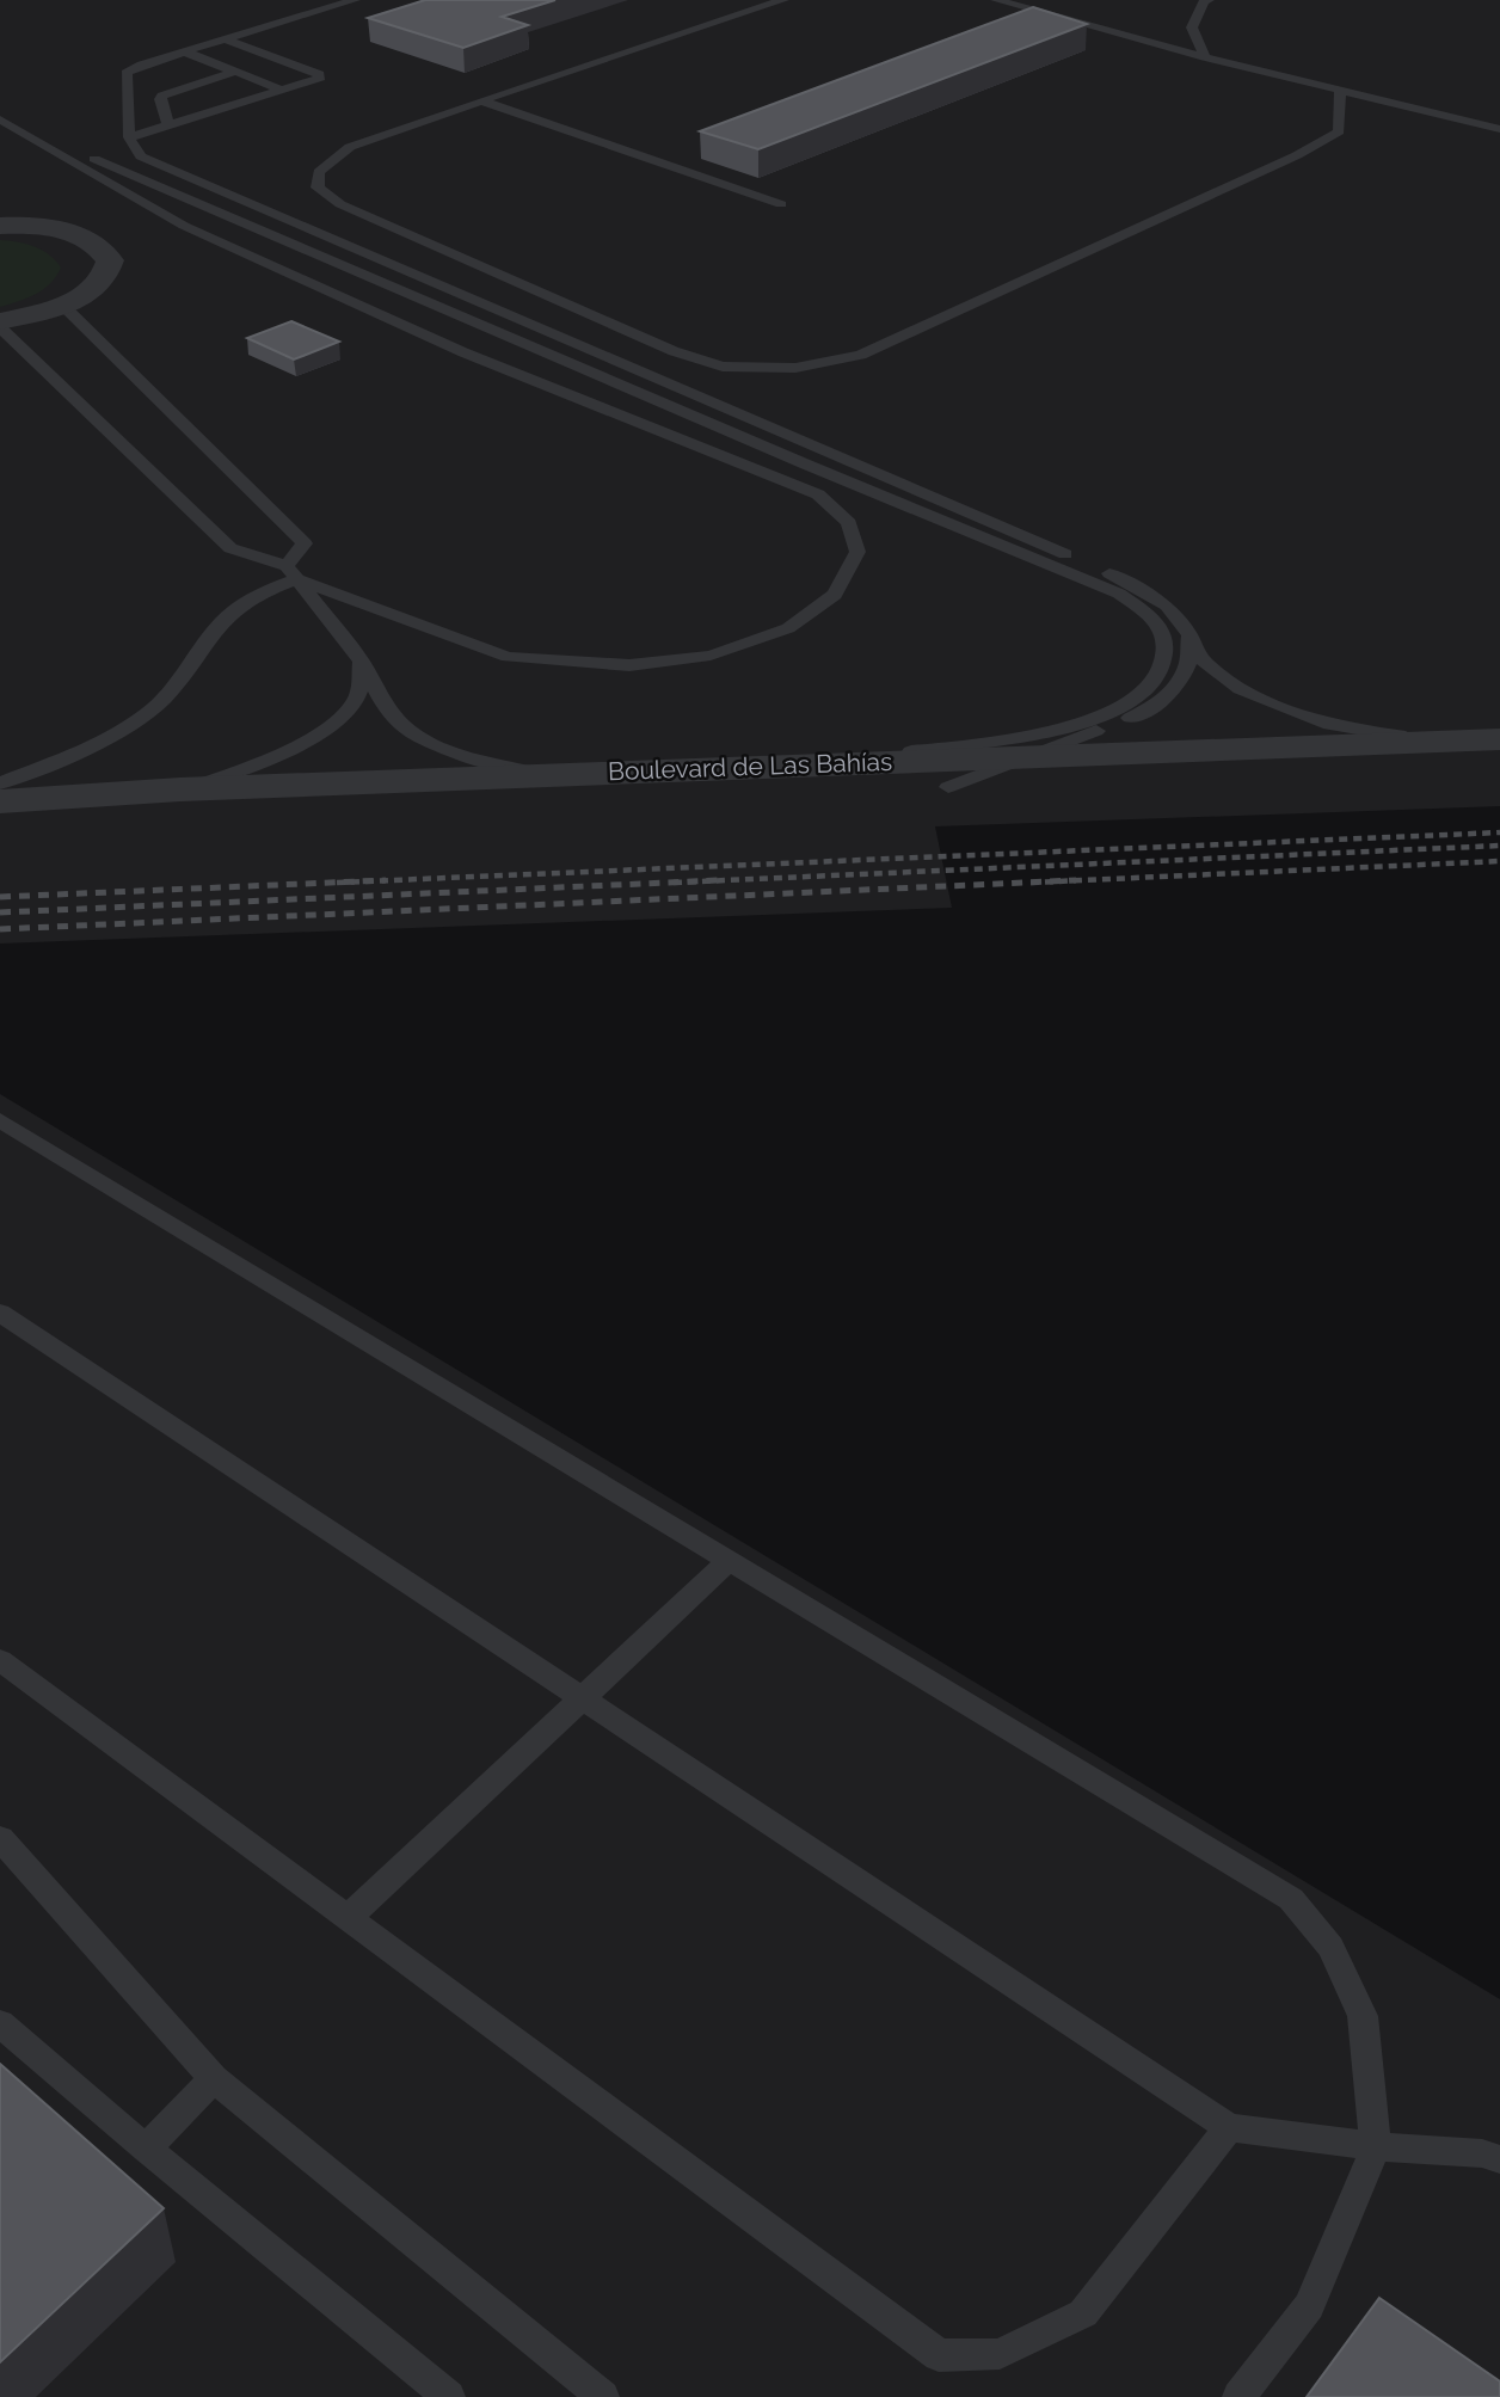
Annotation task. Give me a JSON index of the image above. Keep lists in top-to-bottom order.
{
  "streets": {
    "street": ["Boulevard de Las Bahías"]
  }
}
